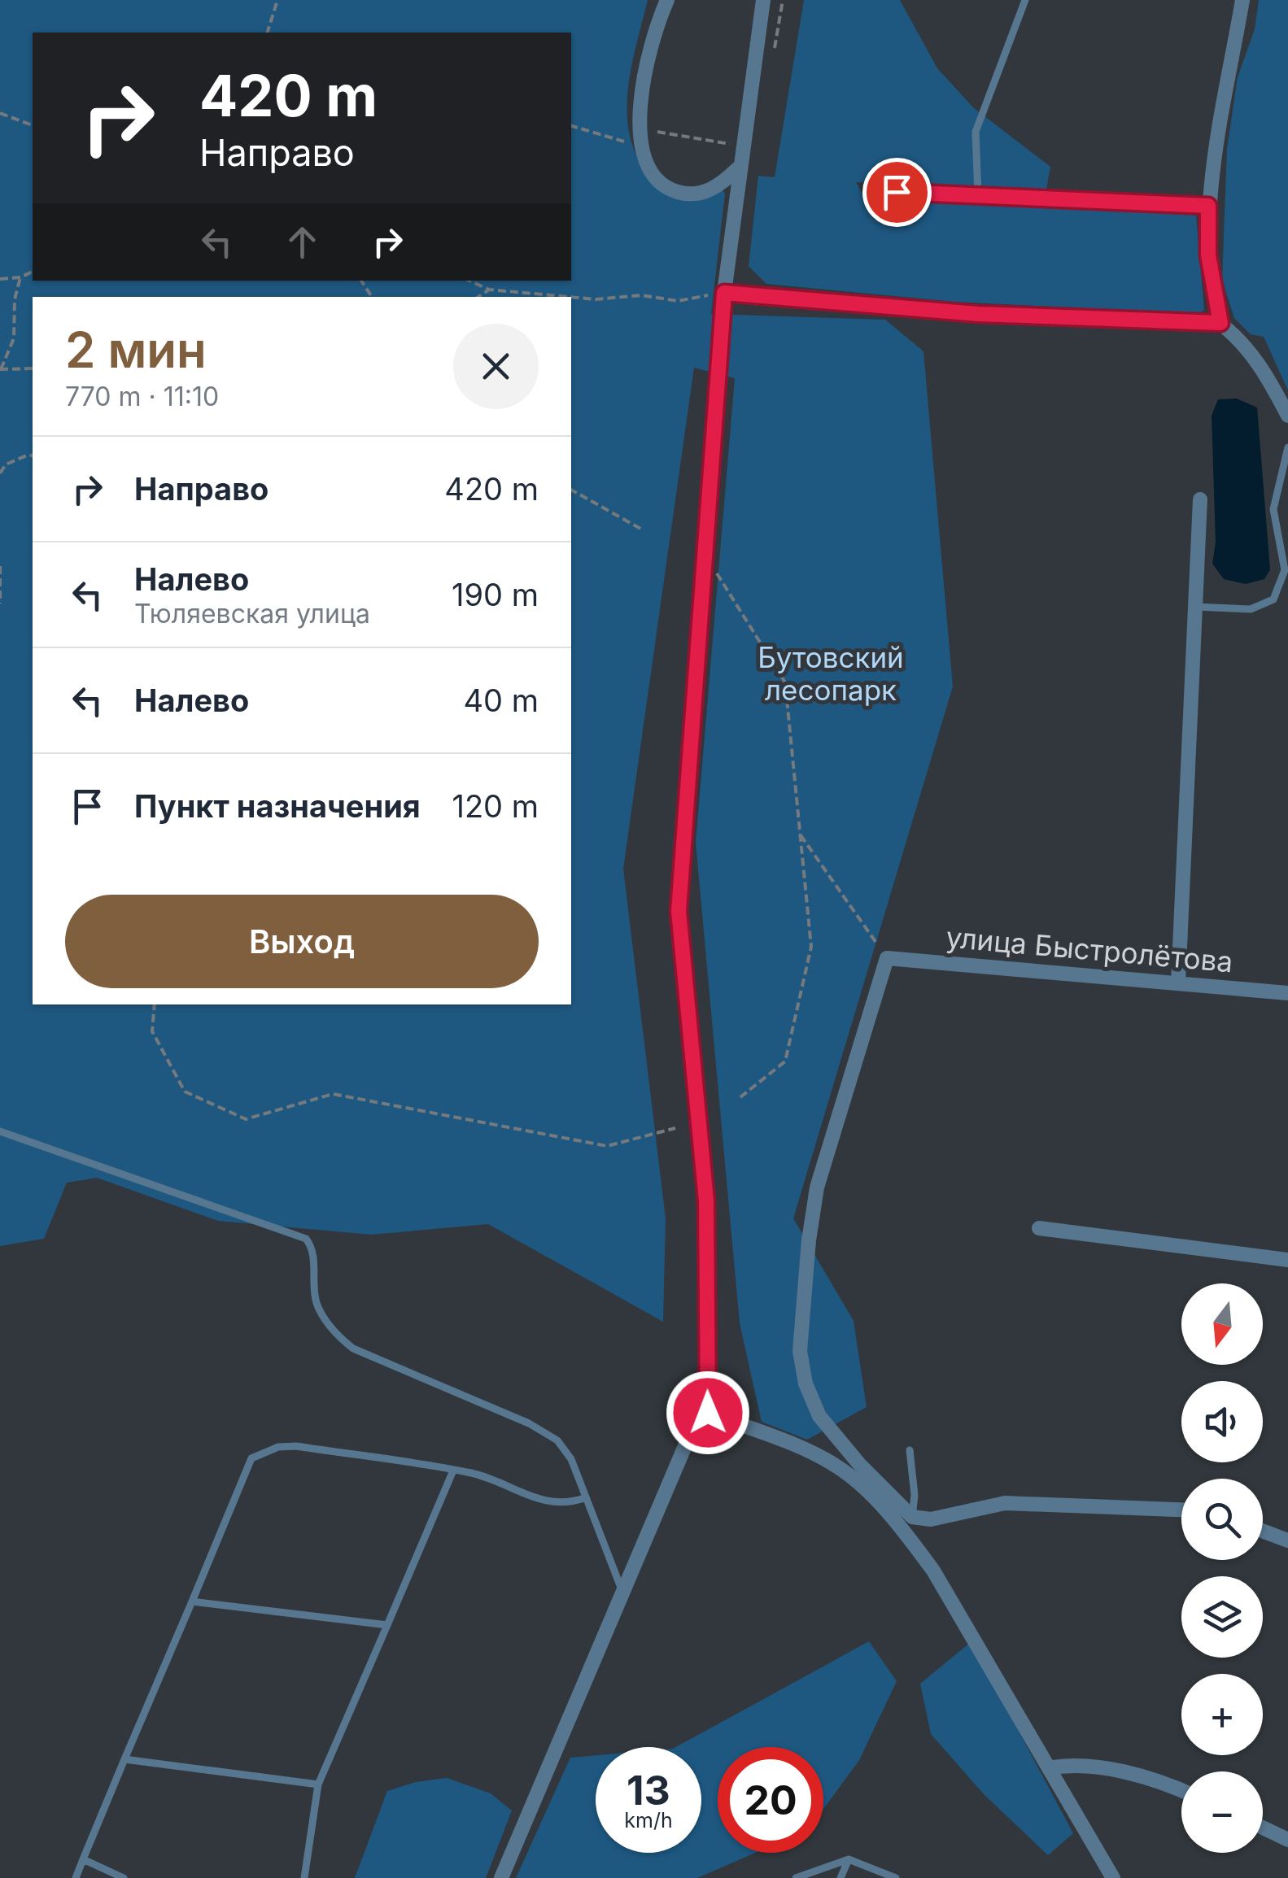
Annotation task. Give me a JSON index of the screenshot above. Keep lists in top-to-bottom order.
{
  "streets": {
    "street": ["улица Быстролётова"]
  },
  "parks": ["Бутовский лесопарк"],
  "north": "bottom",
  "page": {
    "turn": ["420 m", "Направо"],
    "heading": ["2 мин", "770 m · 11:10"],
    "list": [
      {
        "name": "Направо",
        "value": "420 m"
      },
      {
        "name": "Налево",
        "note": "Тюляевская улица",
        "value": "190 m"
      },
      {
        "name": "Налево",
        "value": "40 m"
      },
      {
        "name": "Пункт назначения",
        "value": "120 m"
      }
    ],
    "buttons": "Выход",
    "map_buttons": ["+", "−"],
    "speed": "13 km/h",
    "limit": "20"
  }
}
